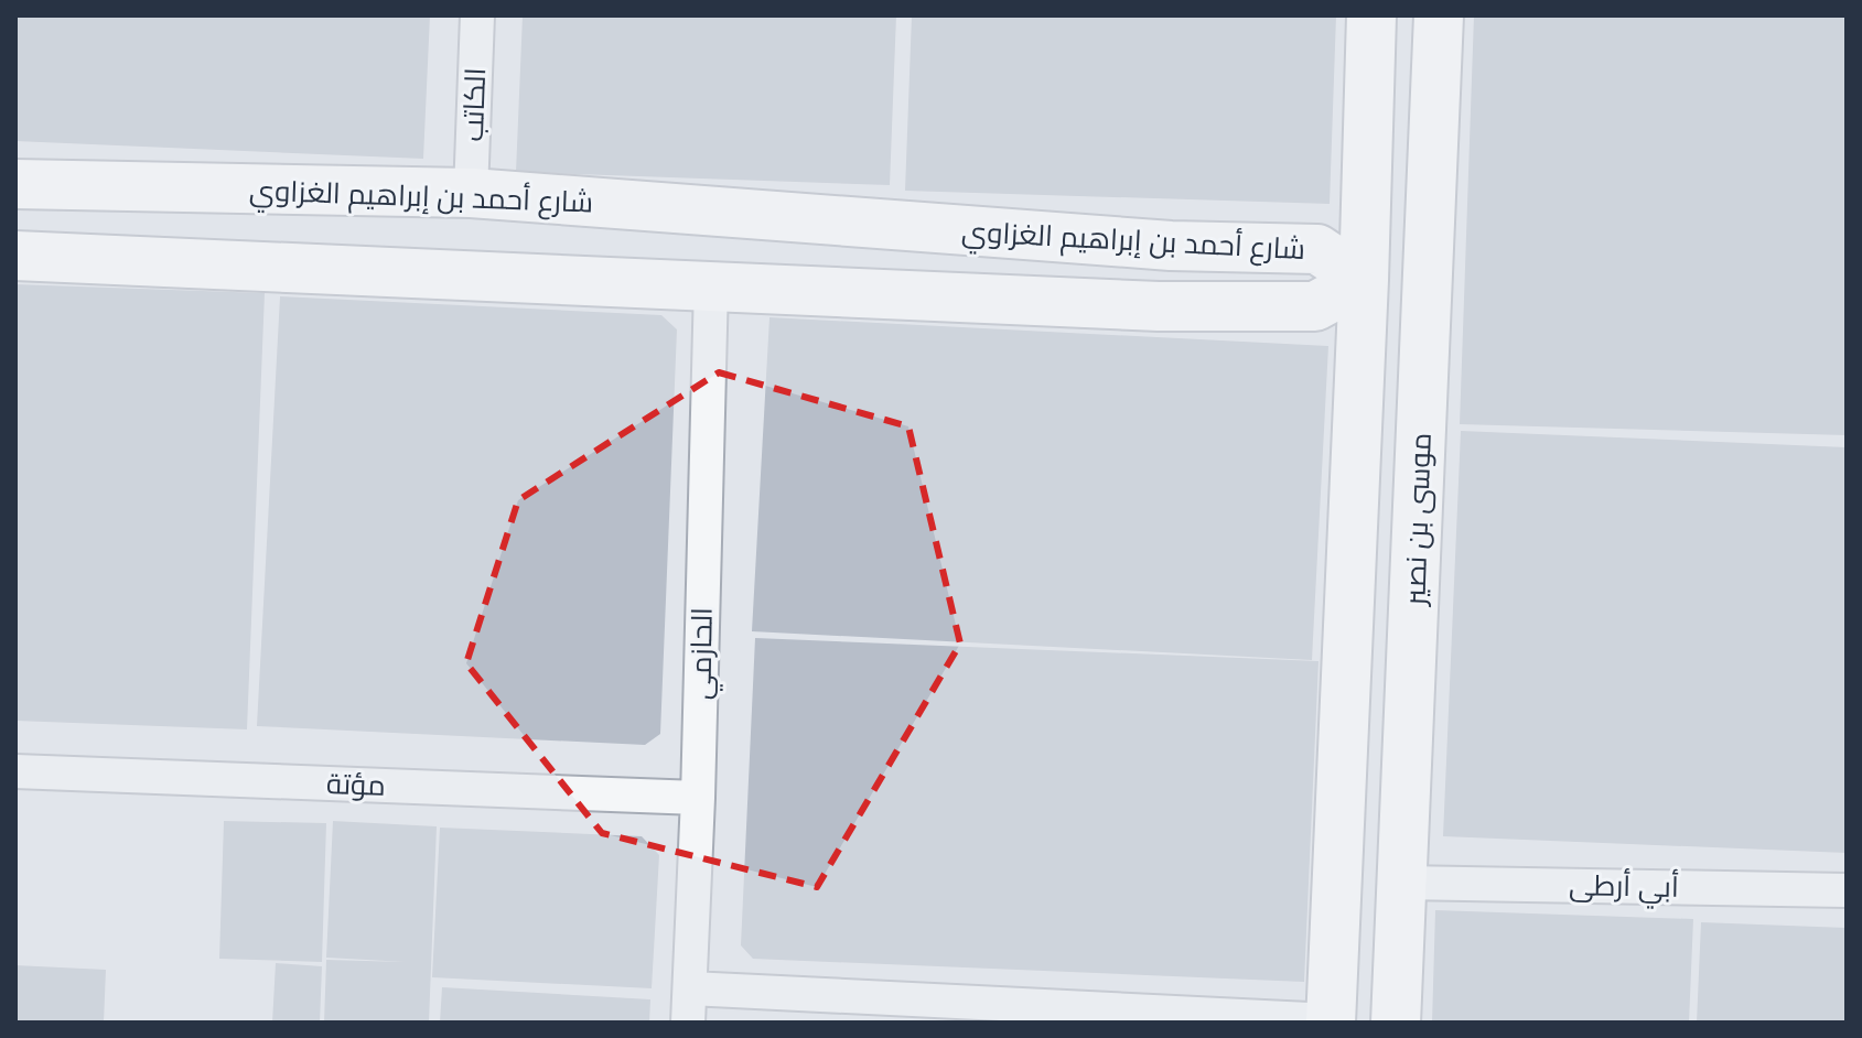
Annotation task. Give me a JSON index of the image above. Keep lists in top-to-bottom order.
{
  "streets": {
    "street": [
      "الكاتب",
      "شارع أحمد بن إبراهيم الغزاوي",
      "موسى بن نصير",
      "الحازمي",
      "مؤتة",
      "أبي أرطى"
    ]
  },
  "crossings": [
    ["الكاتب", "شارع أحمد بن إبراهيم الغزاوي"],
    ["شارع أحمد بن إبراهيم الغزاوي", "الحازمي"],
    ["موسى بن نصير", "أبي أرطى"],
    ["الحازمي", "مؤتة"]
  ]
}
